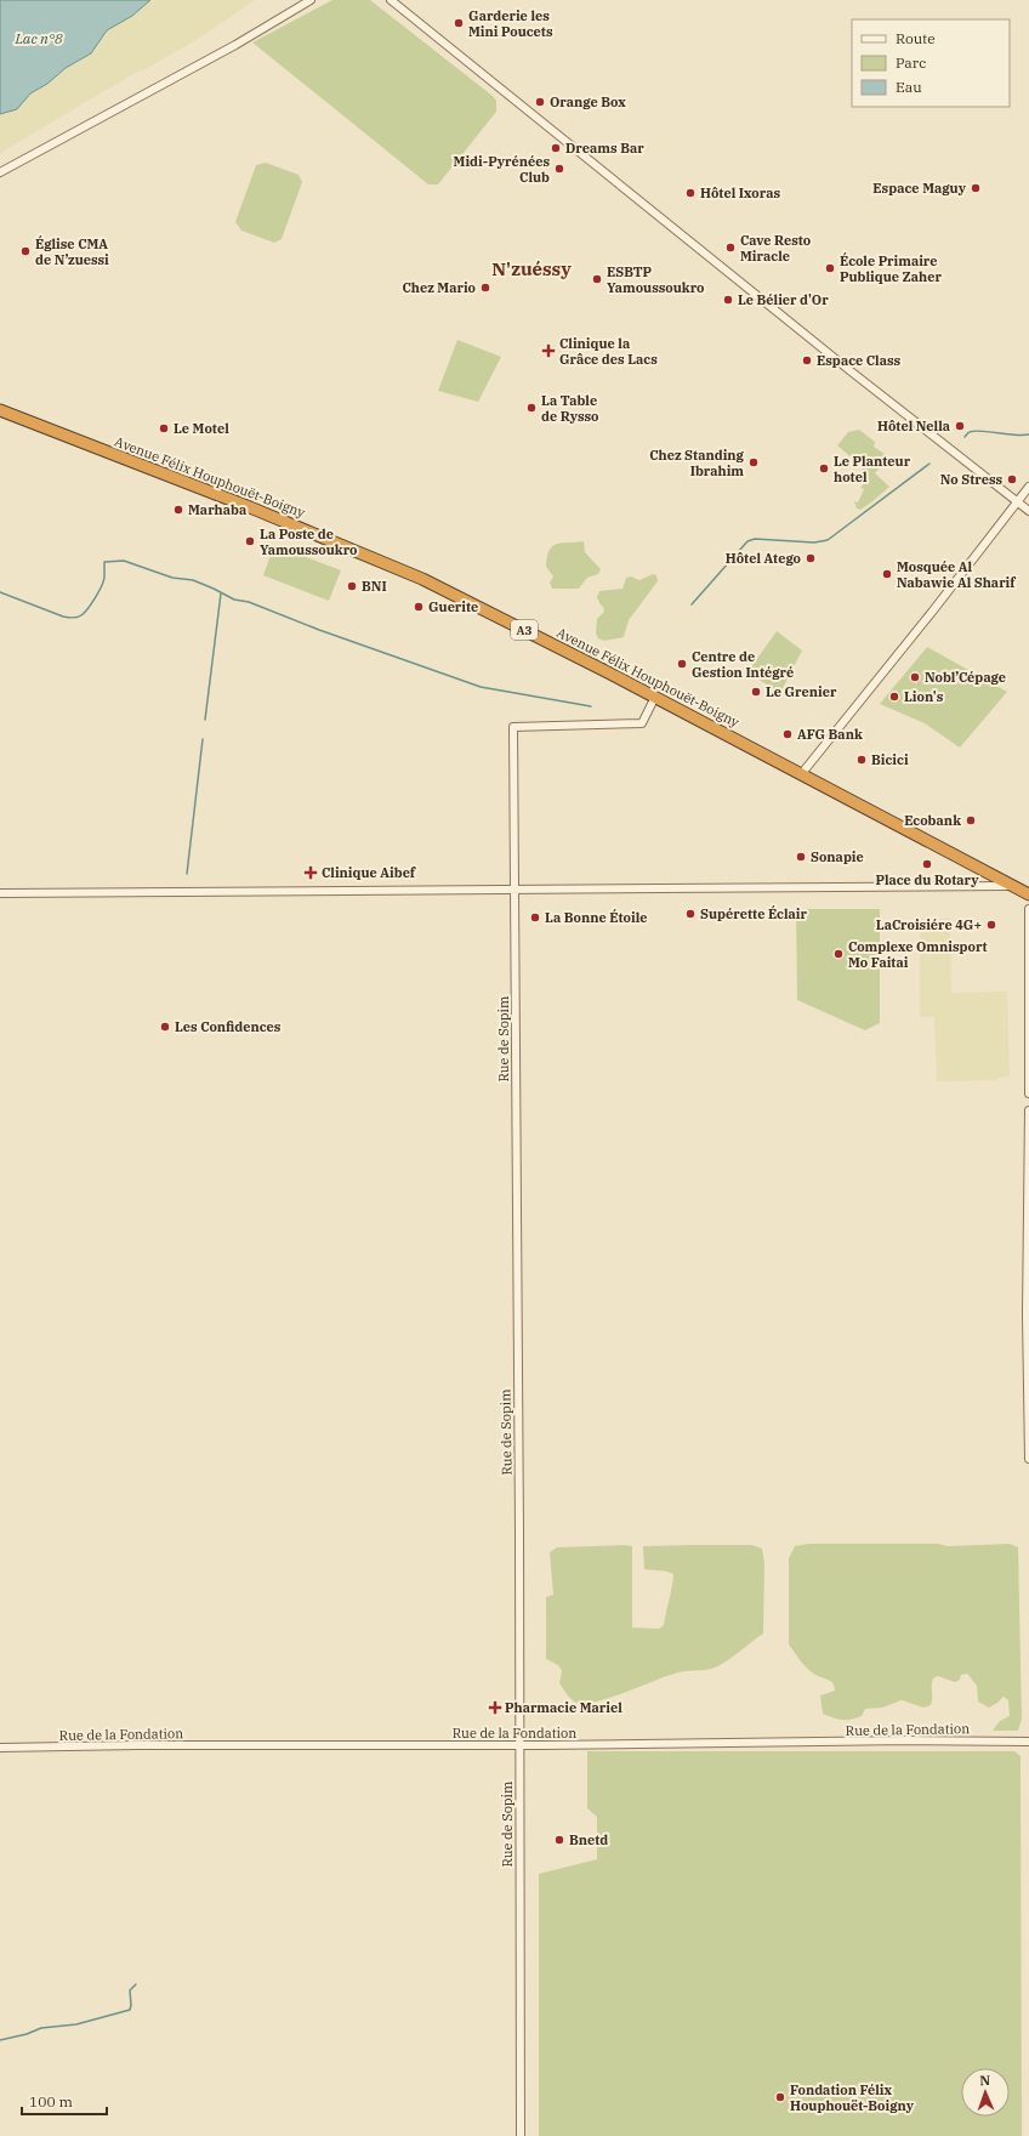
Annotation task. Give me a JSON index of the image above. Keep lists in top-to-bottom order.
{
  "streets": {
    "highway": ["Avenue Félix Houphouët-Boigny", "A3"],
    "street": ["Rue de Sopim", "Rue de la Fondation"]
  },
  "crossings": [
    ["Avenue Félix Houphouët-Boigny", "Rue de Sopim"],
    ["Rue de Sopim", "Rue de la Fondation"]
  ],
  "districts": ["N'zuéssy"],
  "water": ["Lac n°8"],
  "places": {
    "other": [
      "Garderie les Mini Poucets",
      "Orange Box",
      "Dreams Bar",
      "Midi-Pyrénées Club",
      "Espace Maguy",
      "Hôtel Ixoras",
      "Cave Resto Miracle",
      "Église CMA de N’zuessi",
      "École Primaire Publique Zaher",
      "ESBTP Yamoussoukro",
      "Chez Mario",
      "Le Bélier d'Or",
      "Espace Class",
      "La Table de Rysso",
      "Hôtel Nella",
      "Le Motel",
      "Chez Standing Ibrahim",
      "Le Planteur hotel",
      "No Stress",
      "Marhaba",
      "La Poste de Yamoussoukro",
      "Hôtel Atego",
      "Mosquée Al Nabawie Al Sharif",
      "BNI",
      "Guerite",
      "Centre de Gestion Intégré",
      "Nobl’Cépage",
      "Le Grenier",
      "Lion's",
      "AFG Bank",
      "Bicici",
      "Ecobank",
      "Sonapie",
      "Place du Rotary",
      "Supérette Éclair",
      "La Bonne Étoile",
      "LaCroisiére 4G+",
      "Complexe Omnisport Mo Faitai",
      "Les Confidences",
      "Bnetd",
      "Fondation Félix Houphouët-Boigny"
    ],
    "health": ["Clinique la Grâce des Lacs", "Clinique Aibef", "Pharmacie Mariel"]
  },
  "legend": ["Route", "Parc", "Eau"],
  "scale_bar": "100 m",
  "north": "top"
}
